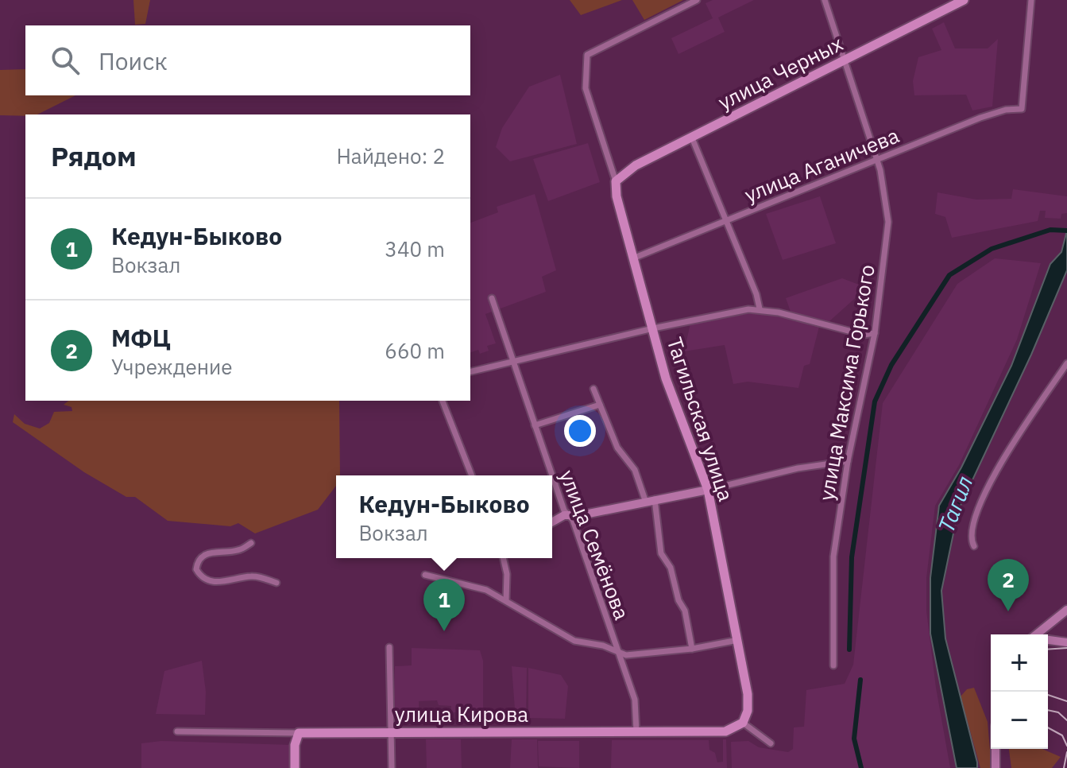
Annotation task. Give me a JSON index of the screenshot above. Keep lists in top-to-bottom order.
{
  "streets": {
    "main road": ["улица Черных", "Тагильская улица", "улица Кирова"],
    "street": ["улица Аганичева", "улица Максима Горького", "улица Семёнова"]
  },
  "crossings": [
    ["улица Черных", "улица Максима Горького"],
    ["улица Черных", "Тагильская улица"],
    ["улица Аганичева", "улица Максима Горького"],
    ["улица Аганичева", "Тагильская улица"],
    ["Тагильская улица", "улица Кирова"],
    ["улица Семёнова", "улица Кирова"]
  ],
  "water": ["Тагил"],
  "page": {
    "search": "Поиск",
    "heading": ["Рядом", "Найдено: 2"],
    "list": [
      {
        "mark": "1",
        "name": "Кедун-Быково",
        "note": "Вокзал",
        "value": "340 m"
      },
      {
        "mark": "2",
        "name": "МФЦ",
        "note": "Учреждение",
        "value": "660 m"
      }
    ],
    "popup": ["Кедун-Быково", "Вокзал"],
    "pins": ["2", "1"],
    "map_buttons": ["+", "−"]
  }
}
